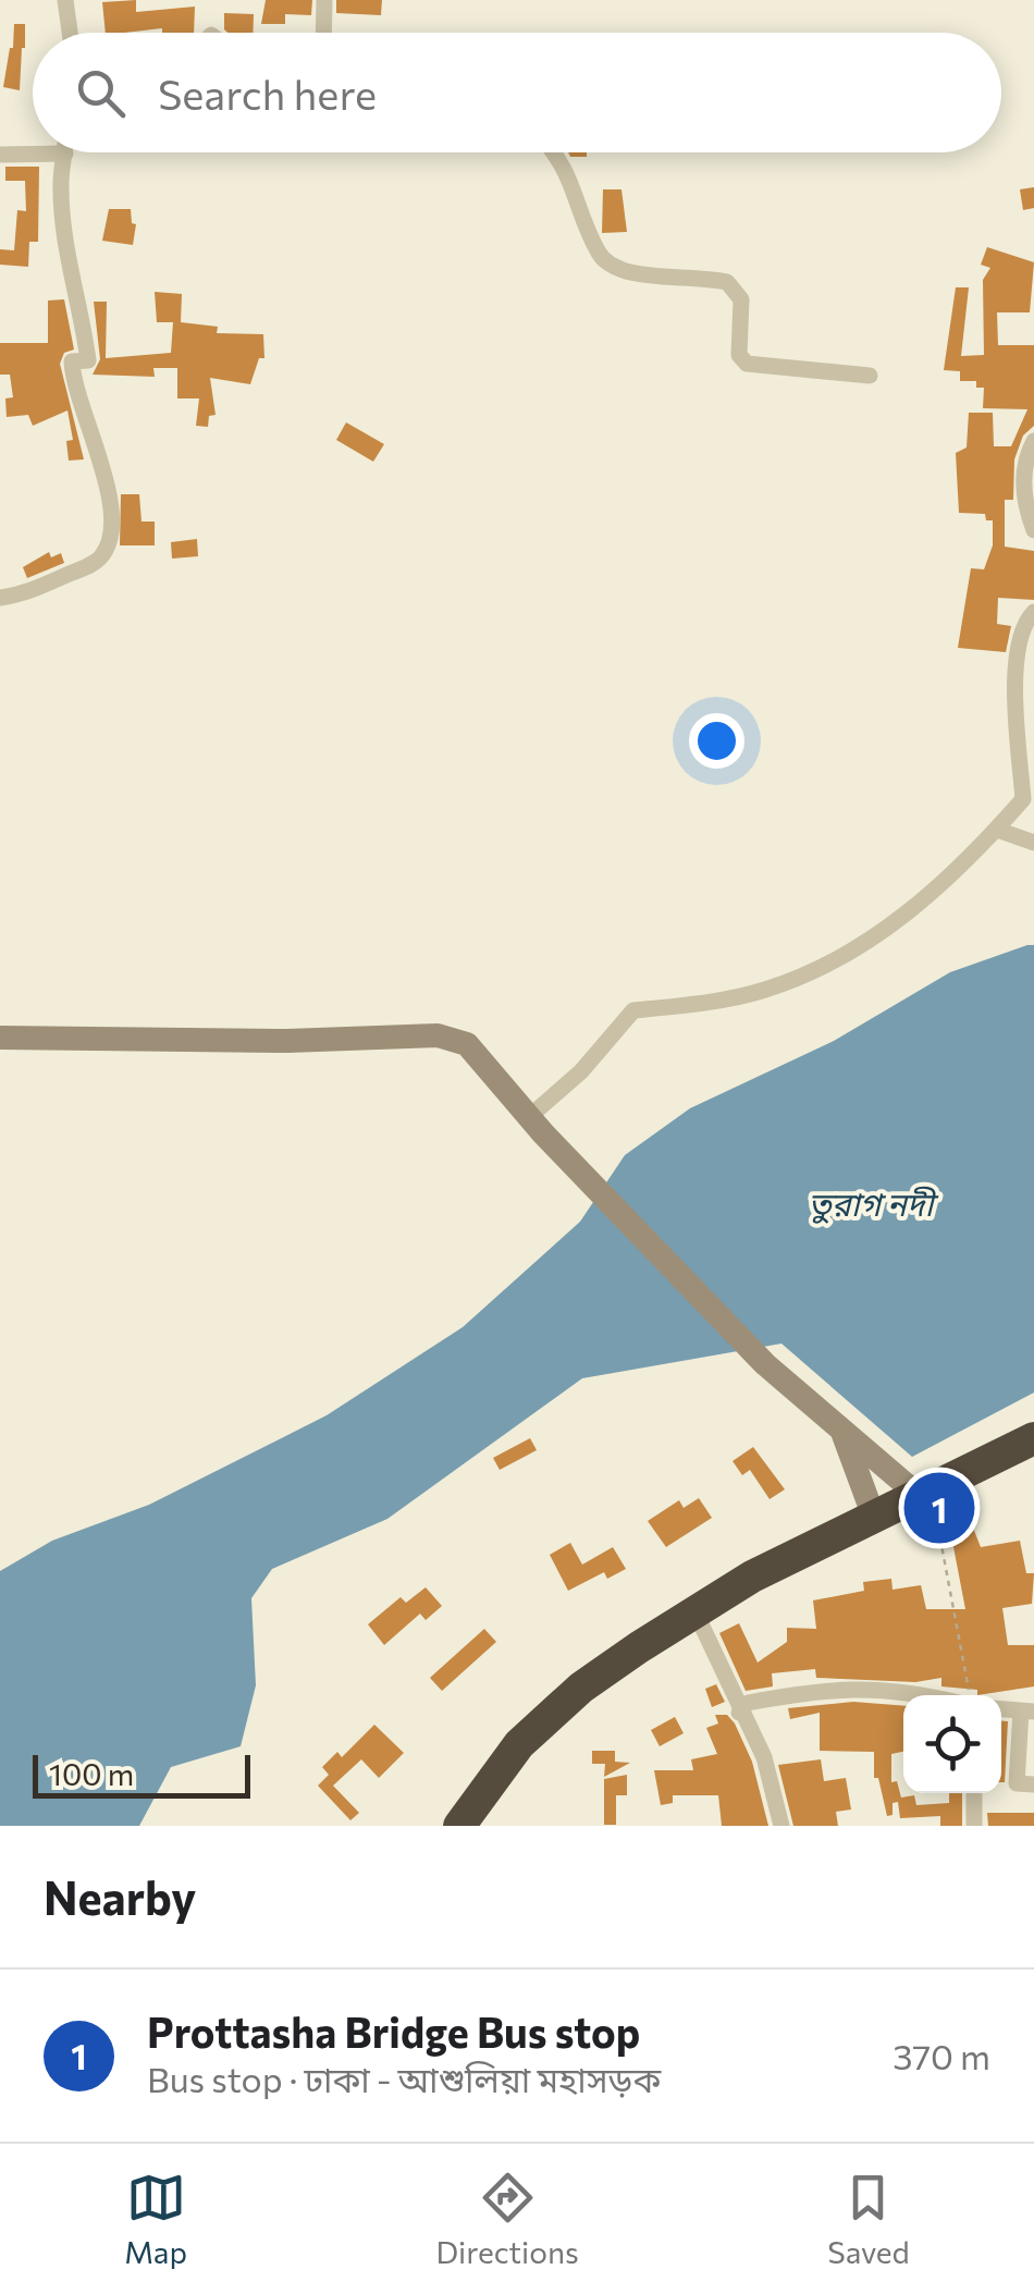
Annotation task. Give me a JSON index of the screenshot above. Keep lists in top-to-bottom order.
{
  "water": ["তুরাগ নদী"],
  "scale_bar": "100 m",
  "page": {
    "search": "Search here",
    "pins": "1",
    "scale": "100 m",
    "heading": "Nearby",
    "list": [
      {
        "mark": "1",
        "name": "Prottasha Bridge Bus stop",
        "note": "Bus stop · ঢাকা - আশুলিয়া মহাসড়ক",
        "value": "370 m"
      }
    ],
    "nav": ["Map", "Directions", "Saved"]
  }
}
